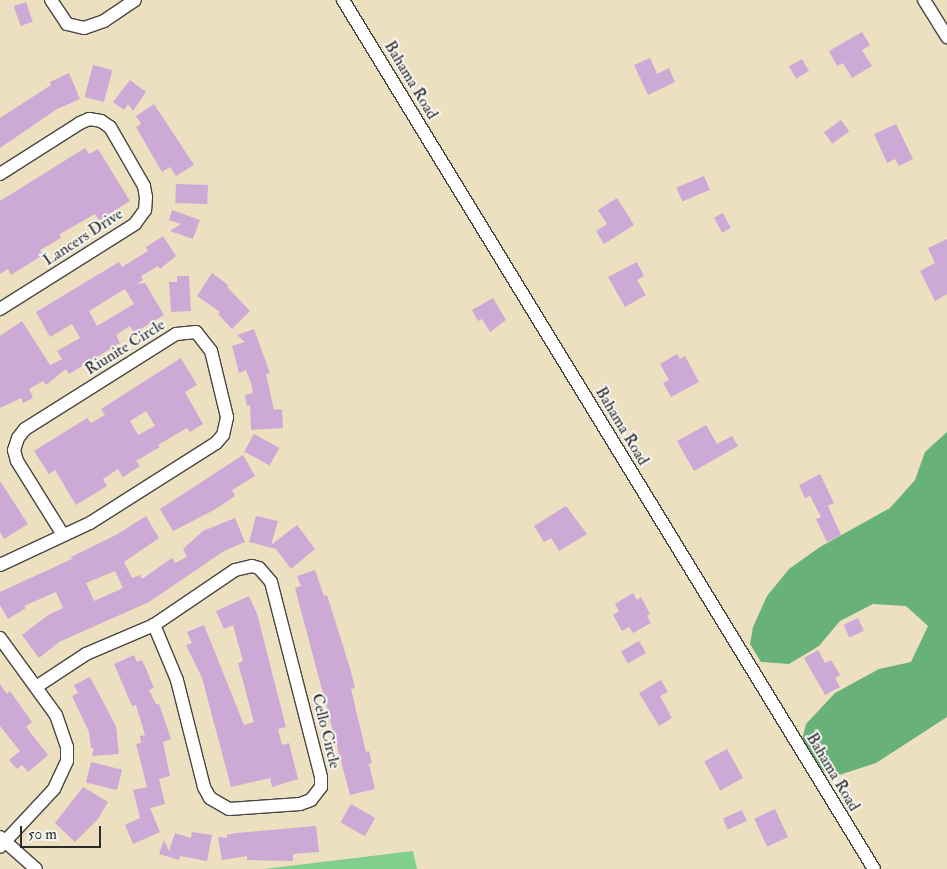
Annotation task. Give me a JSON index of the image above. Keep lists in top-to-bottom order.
{
  "streets": {
    "street": [
      "Bahama Road",
      "Lancers Drive",
      "Riunite Circle",
      "Cello Circle"
    ]
  },
  "scale_bar": "50 m"
}
